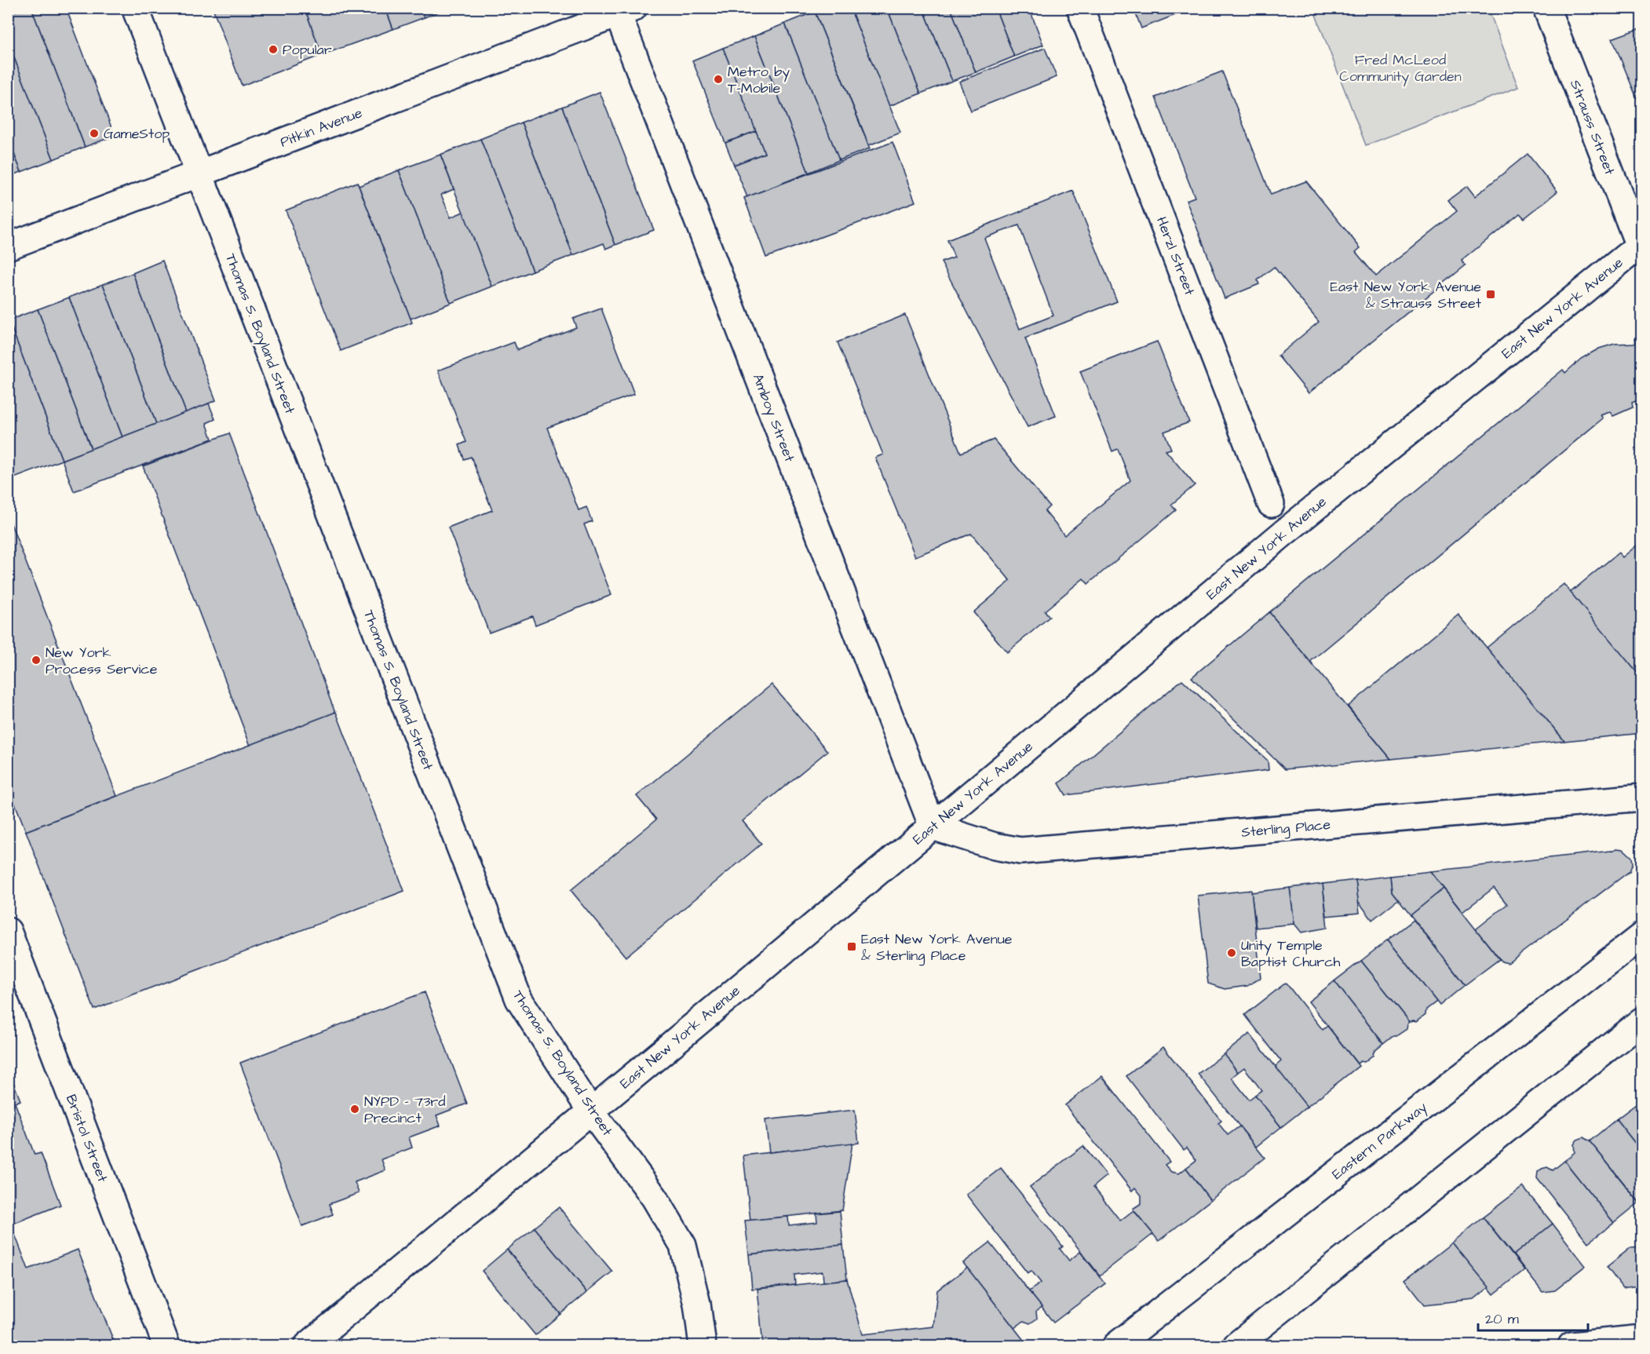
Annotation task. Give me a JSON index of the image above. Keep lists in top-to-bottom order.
{
  "streets": {
    "street": [
      "Pitkin Avenue",
      "Strauss Street",
      "Herzl Street",
      "East New York Avenue",
      "Thomas S. Boyland Street",
      "Amboy Street",
      "Sterling Place",
      "Bristol Street",
      "Eastern Parkway"
    ]
  },
  "crossings": [
    ["Pitkin Avenue", "Thomas S. Boyland Street"],
    ["Pitkin Avenue", "Amboy Street"],
    ["Strauss Street", "East New York Avenue"],
    ["East New York Avenue", "Thomas S. Boyland Street"],
    ["East New York Avenue", "Amboy Street"],
    ["East New York Avenue", "Sterling Place"],
    ["Amboy Street", "Sterling Place"]
  ],
  "parks": ["Fred McLeod Community Garden"],
  "places": {
    "other": [
      "Popular",
      "Metro by T-Mobile",
      "GameStop",
      "New York Process Service",
      "Unity Temple Baptist Church",
      "NYPD - 73rd Precinct"
    ],
    "transit": ["East New York Avenue & Strauss Street", "East New York Avenue & Sterling Place"]
  },
  "scale_bar": "20 m"
}
